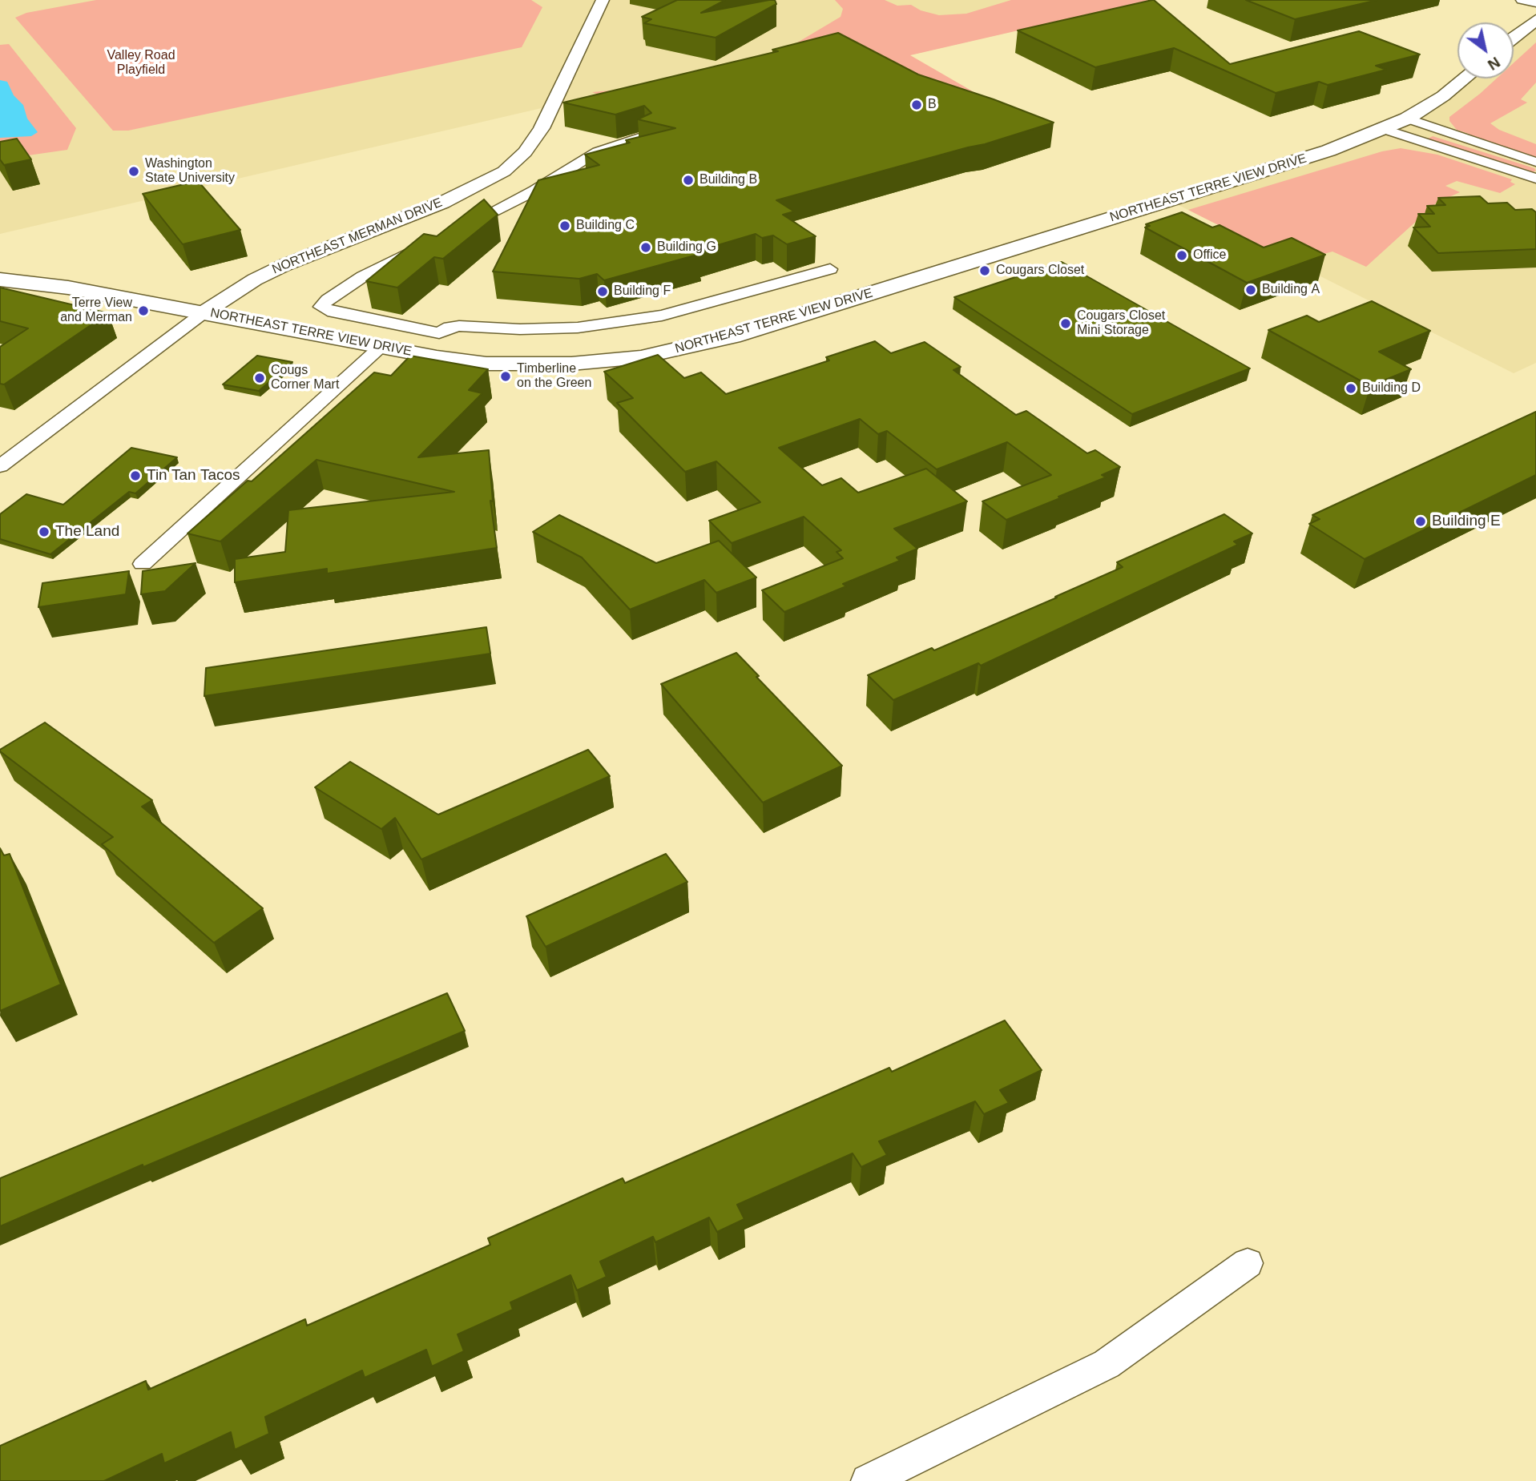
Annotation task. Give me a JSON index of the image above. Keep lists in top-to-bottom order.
{
  "streets": {
    "main road": ["NORTHEAST TERRE VIEW DRIVE"],
    "street": ["NORTHEAST MERMAN DRIVE"]
  },
  "crossings": [
    ["NORTHEAST TERRE VIEW DRIVE", "NORTHEAST MERMAN DRIVE"]
  ],
  "parks": ["Valley Road Playfield"],
  "places": [
    "B",
    "Washington State University",
    "Building B",
    "Building C",
    "Building G",
    "Office",
    "Cougars Closet",
    "Building A",
    "Building F",
    "Terre View and Merman",
    "Cougars Closet Mini Storage",
    "Timberline on the Green",
    "Cougs Corner Mart",
    "Building D",
    "Tin Tan Tacos",
    "Building E",
    "The Land"
  ],
  "north": "bottom right"
}
